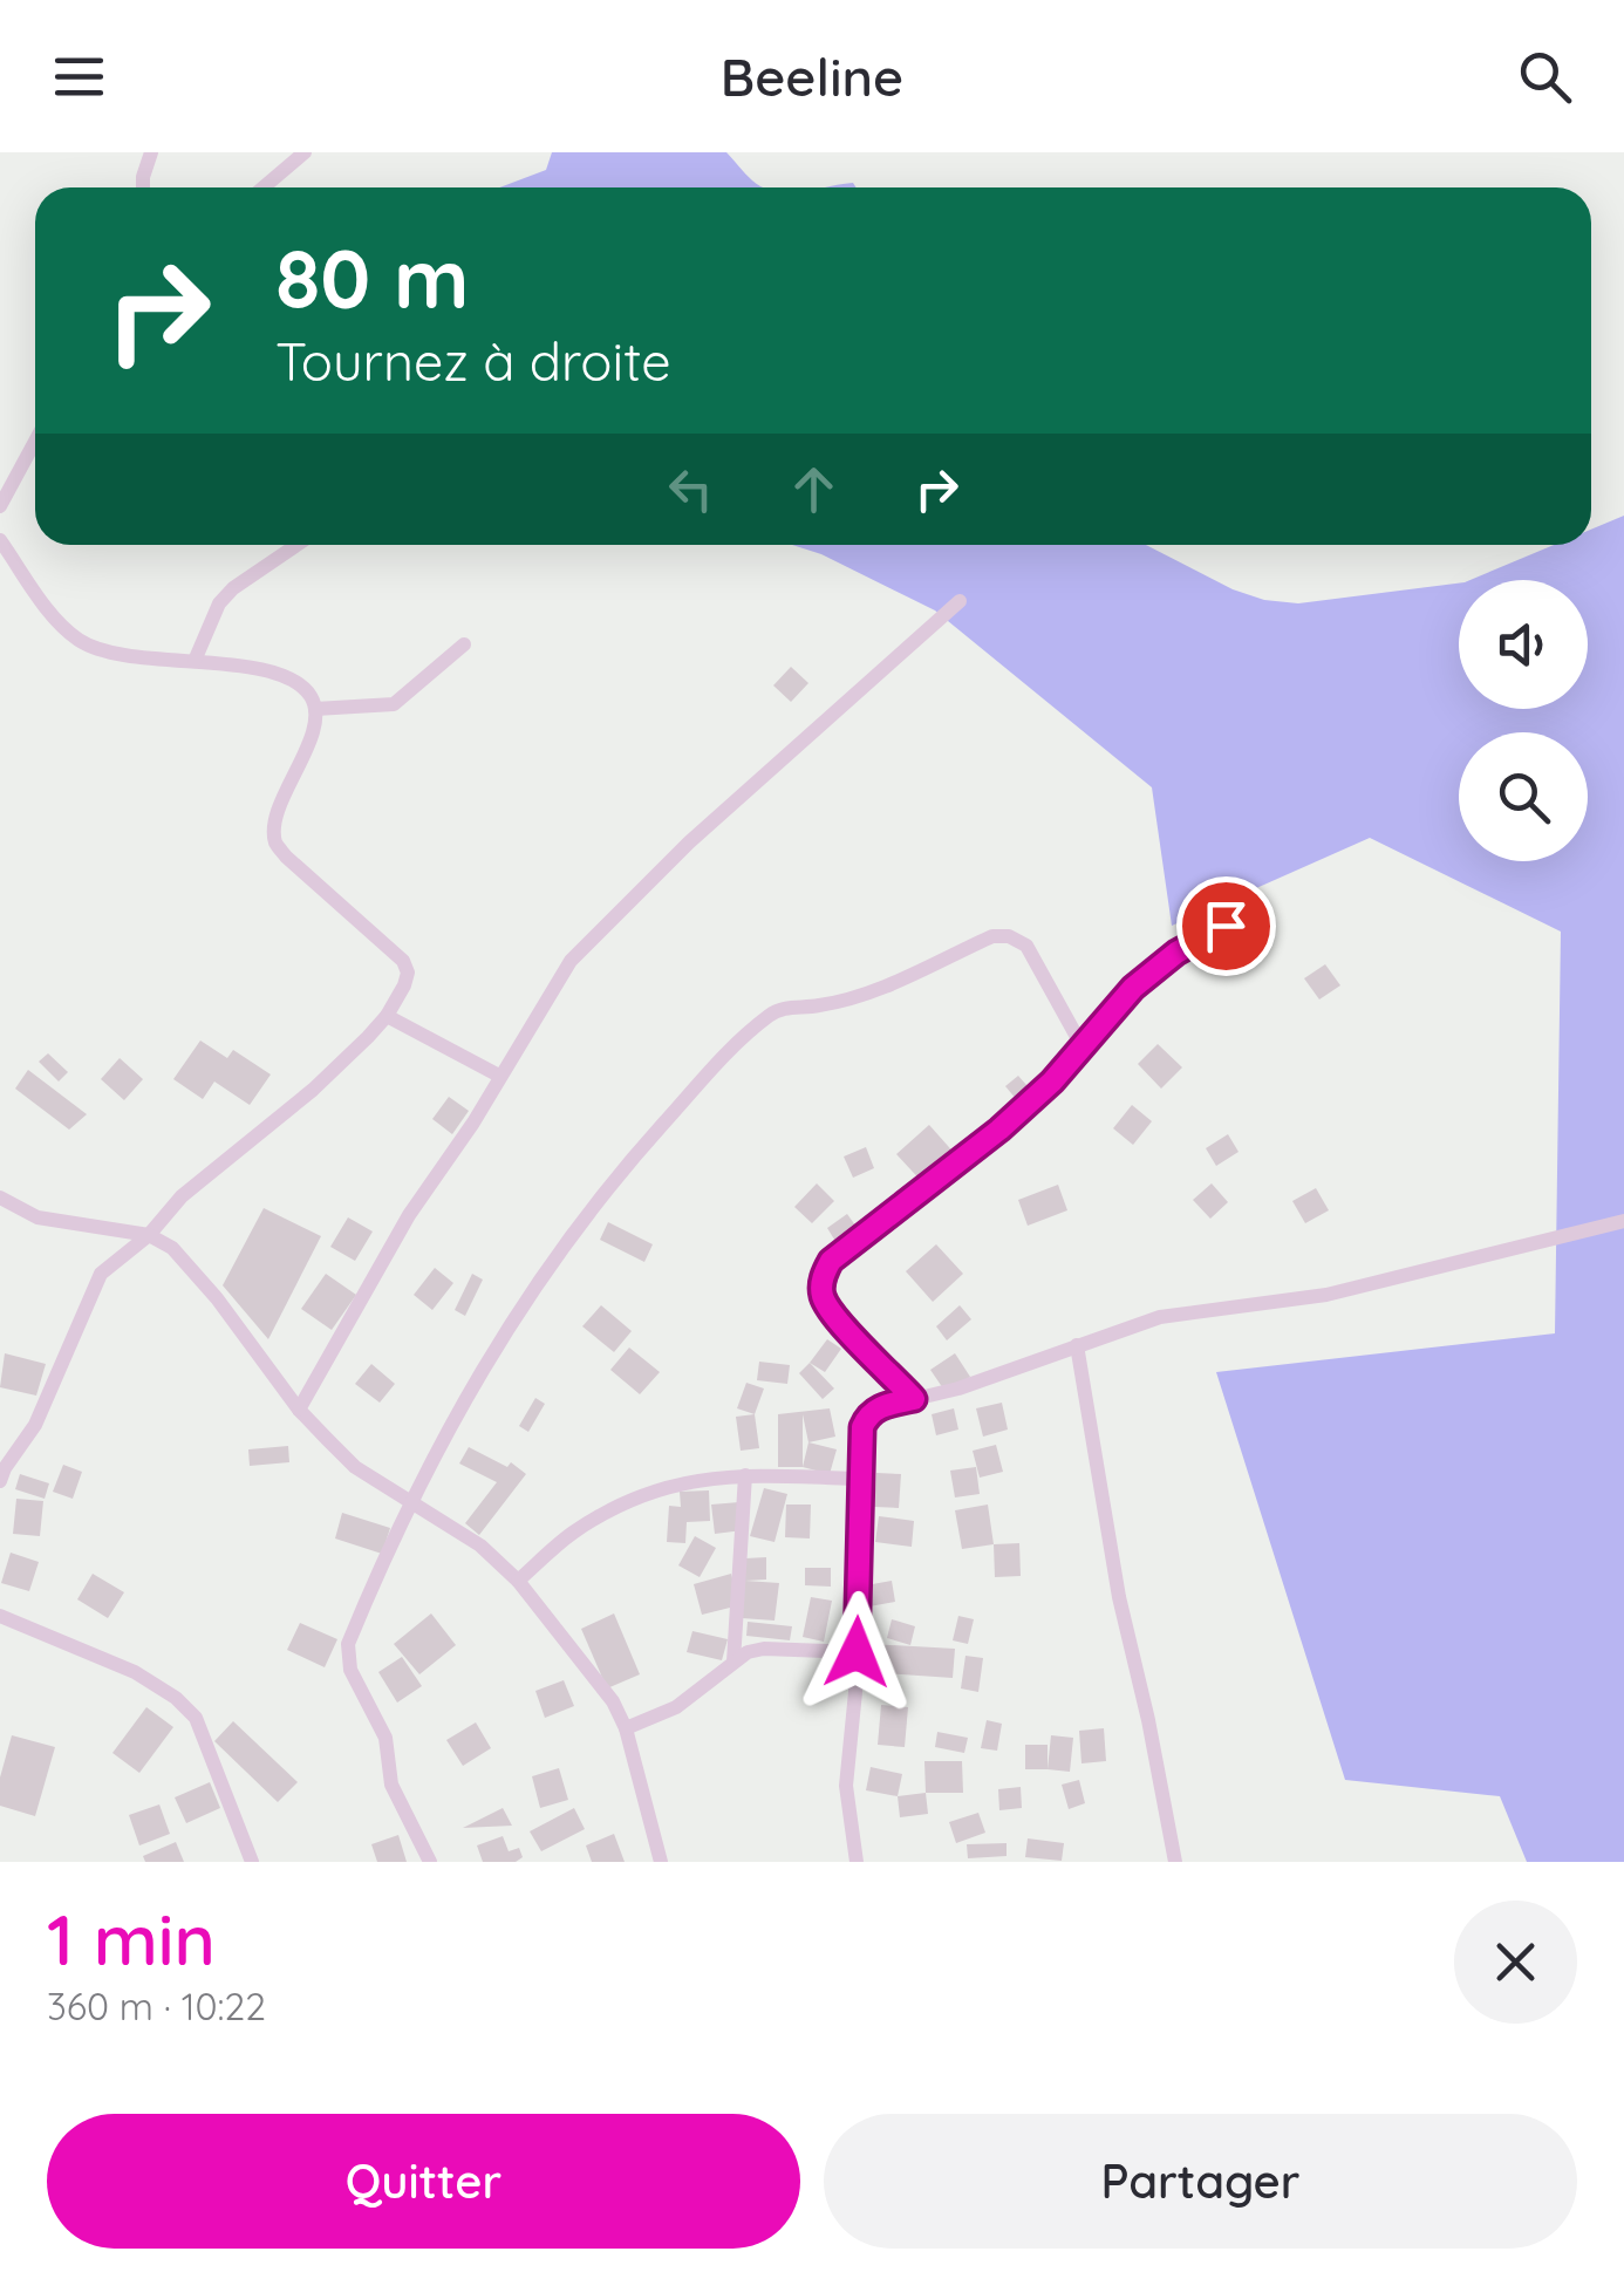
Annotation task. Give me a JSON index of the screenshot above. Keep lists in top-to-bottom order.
{
  "page": {
    "header": "Beeline",
    "turn": ["80 m", "Tournez à droite"],
    "heading": ["1 min", "360 m · 10:22"],
    "buttons": ["Quitter", "Partager"]
  }
}
